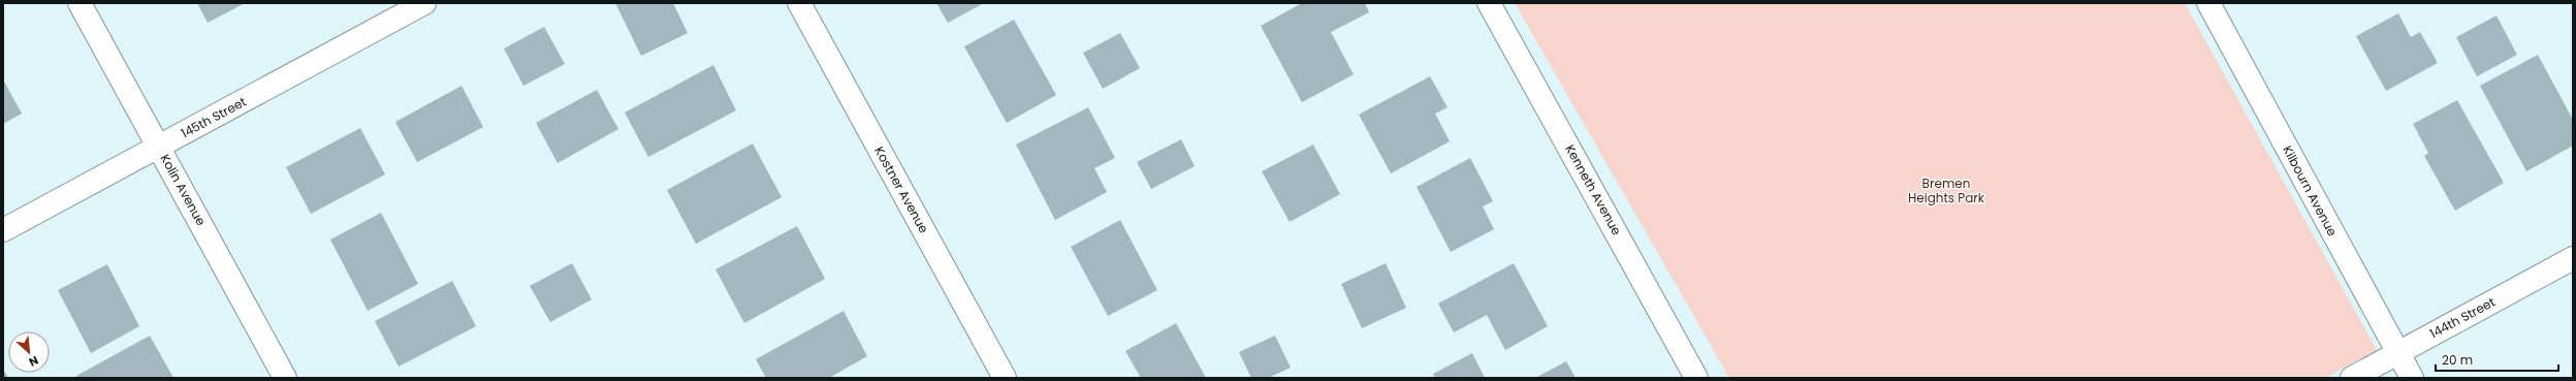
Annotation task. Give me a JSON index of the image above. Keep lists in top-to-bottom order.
{
  "streets": {
    "street": [
      "145th Street",
      "Kolin Avenue",
      "Kostner Avenue",
      "Kenneth Avenue",
      "Kilbourn Avenue",
      "144th Street"
    ]
  },
  "crossings": [
    ["145th Street", "Kolin Avenue"],
    ["Kilbourn Avenue", "144th Street"]
  ],
  "parks": ["Bremen Heights Park"],
  "scale_bar": "20 m",
  "north": "bottom right"
}
